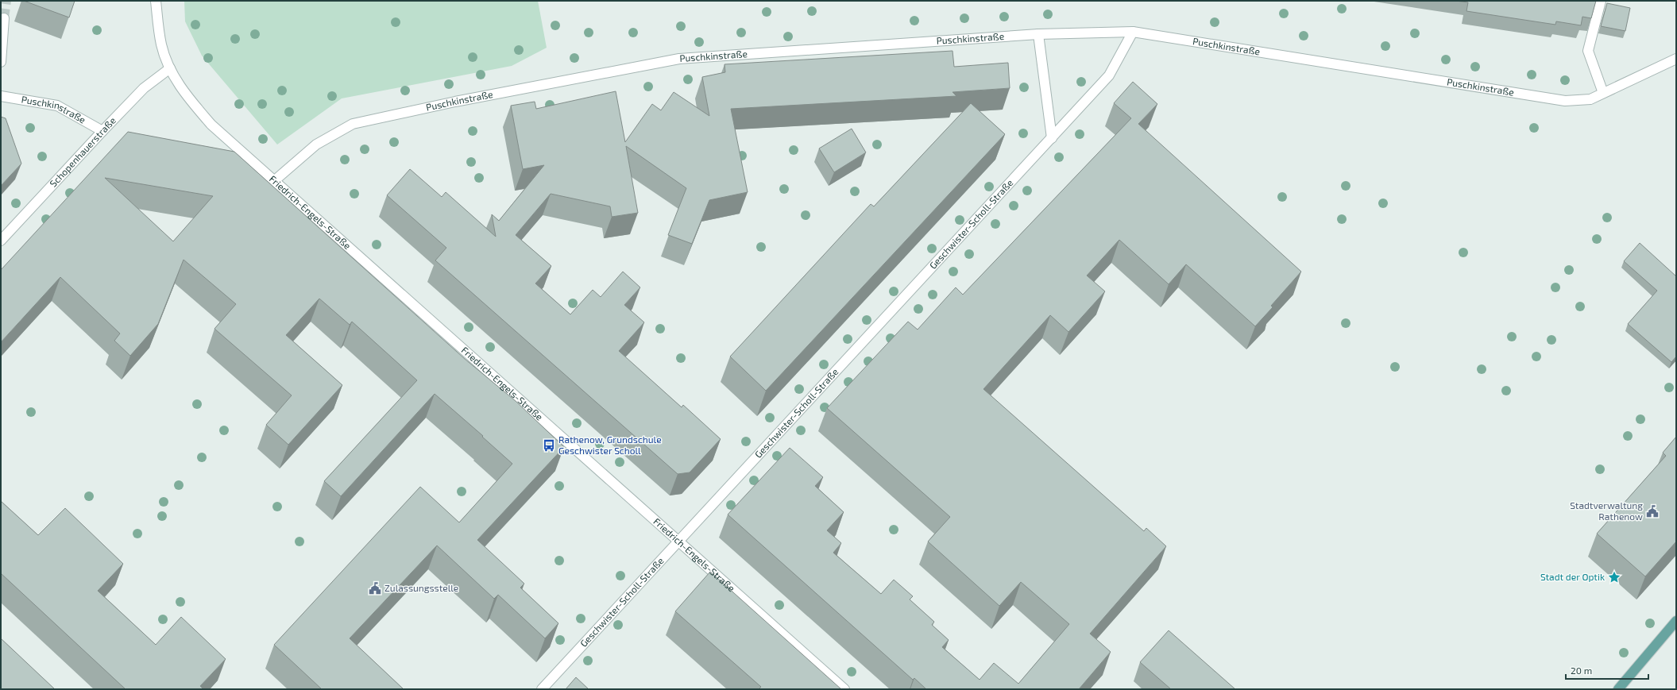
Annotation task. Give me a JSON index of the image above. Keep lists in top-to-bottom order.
{
  "streets": {
    "street": [
      "Puschkinstraße",
      "Schopenhauerstraße",
      "Friedrich-Engels-Straße",
      "Geschwister-Scholl-Straße"
    ]
  },
  "crossings": [
    ["Puschkinstraße", "Schopenhauerstraße"],
    ["Puschkinstraße", "Friedrich-Engels-Straße"],
    ["Puschkinstraße", "Geschwister-Scholl-Straße"],
    ["Schopenhauerstraße", "Friedrich-Engels-Straße"],
    ["Friedrich-Engels-Straße", "Geschwister-Scholl-Straße"]
  ],
  "places": {
    "bus stop": ["Rathenow, Grundschule Geschwister Scholl"],
    "public building": ["Stadtverwaltung Rathenow", "Zulassungsstelle"],
    "place": ["Stadt der Optik"]
  },
  "scale_bar": "20 m"
}
